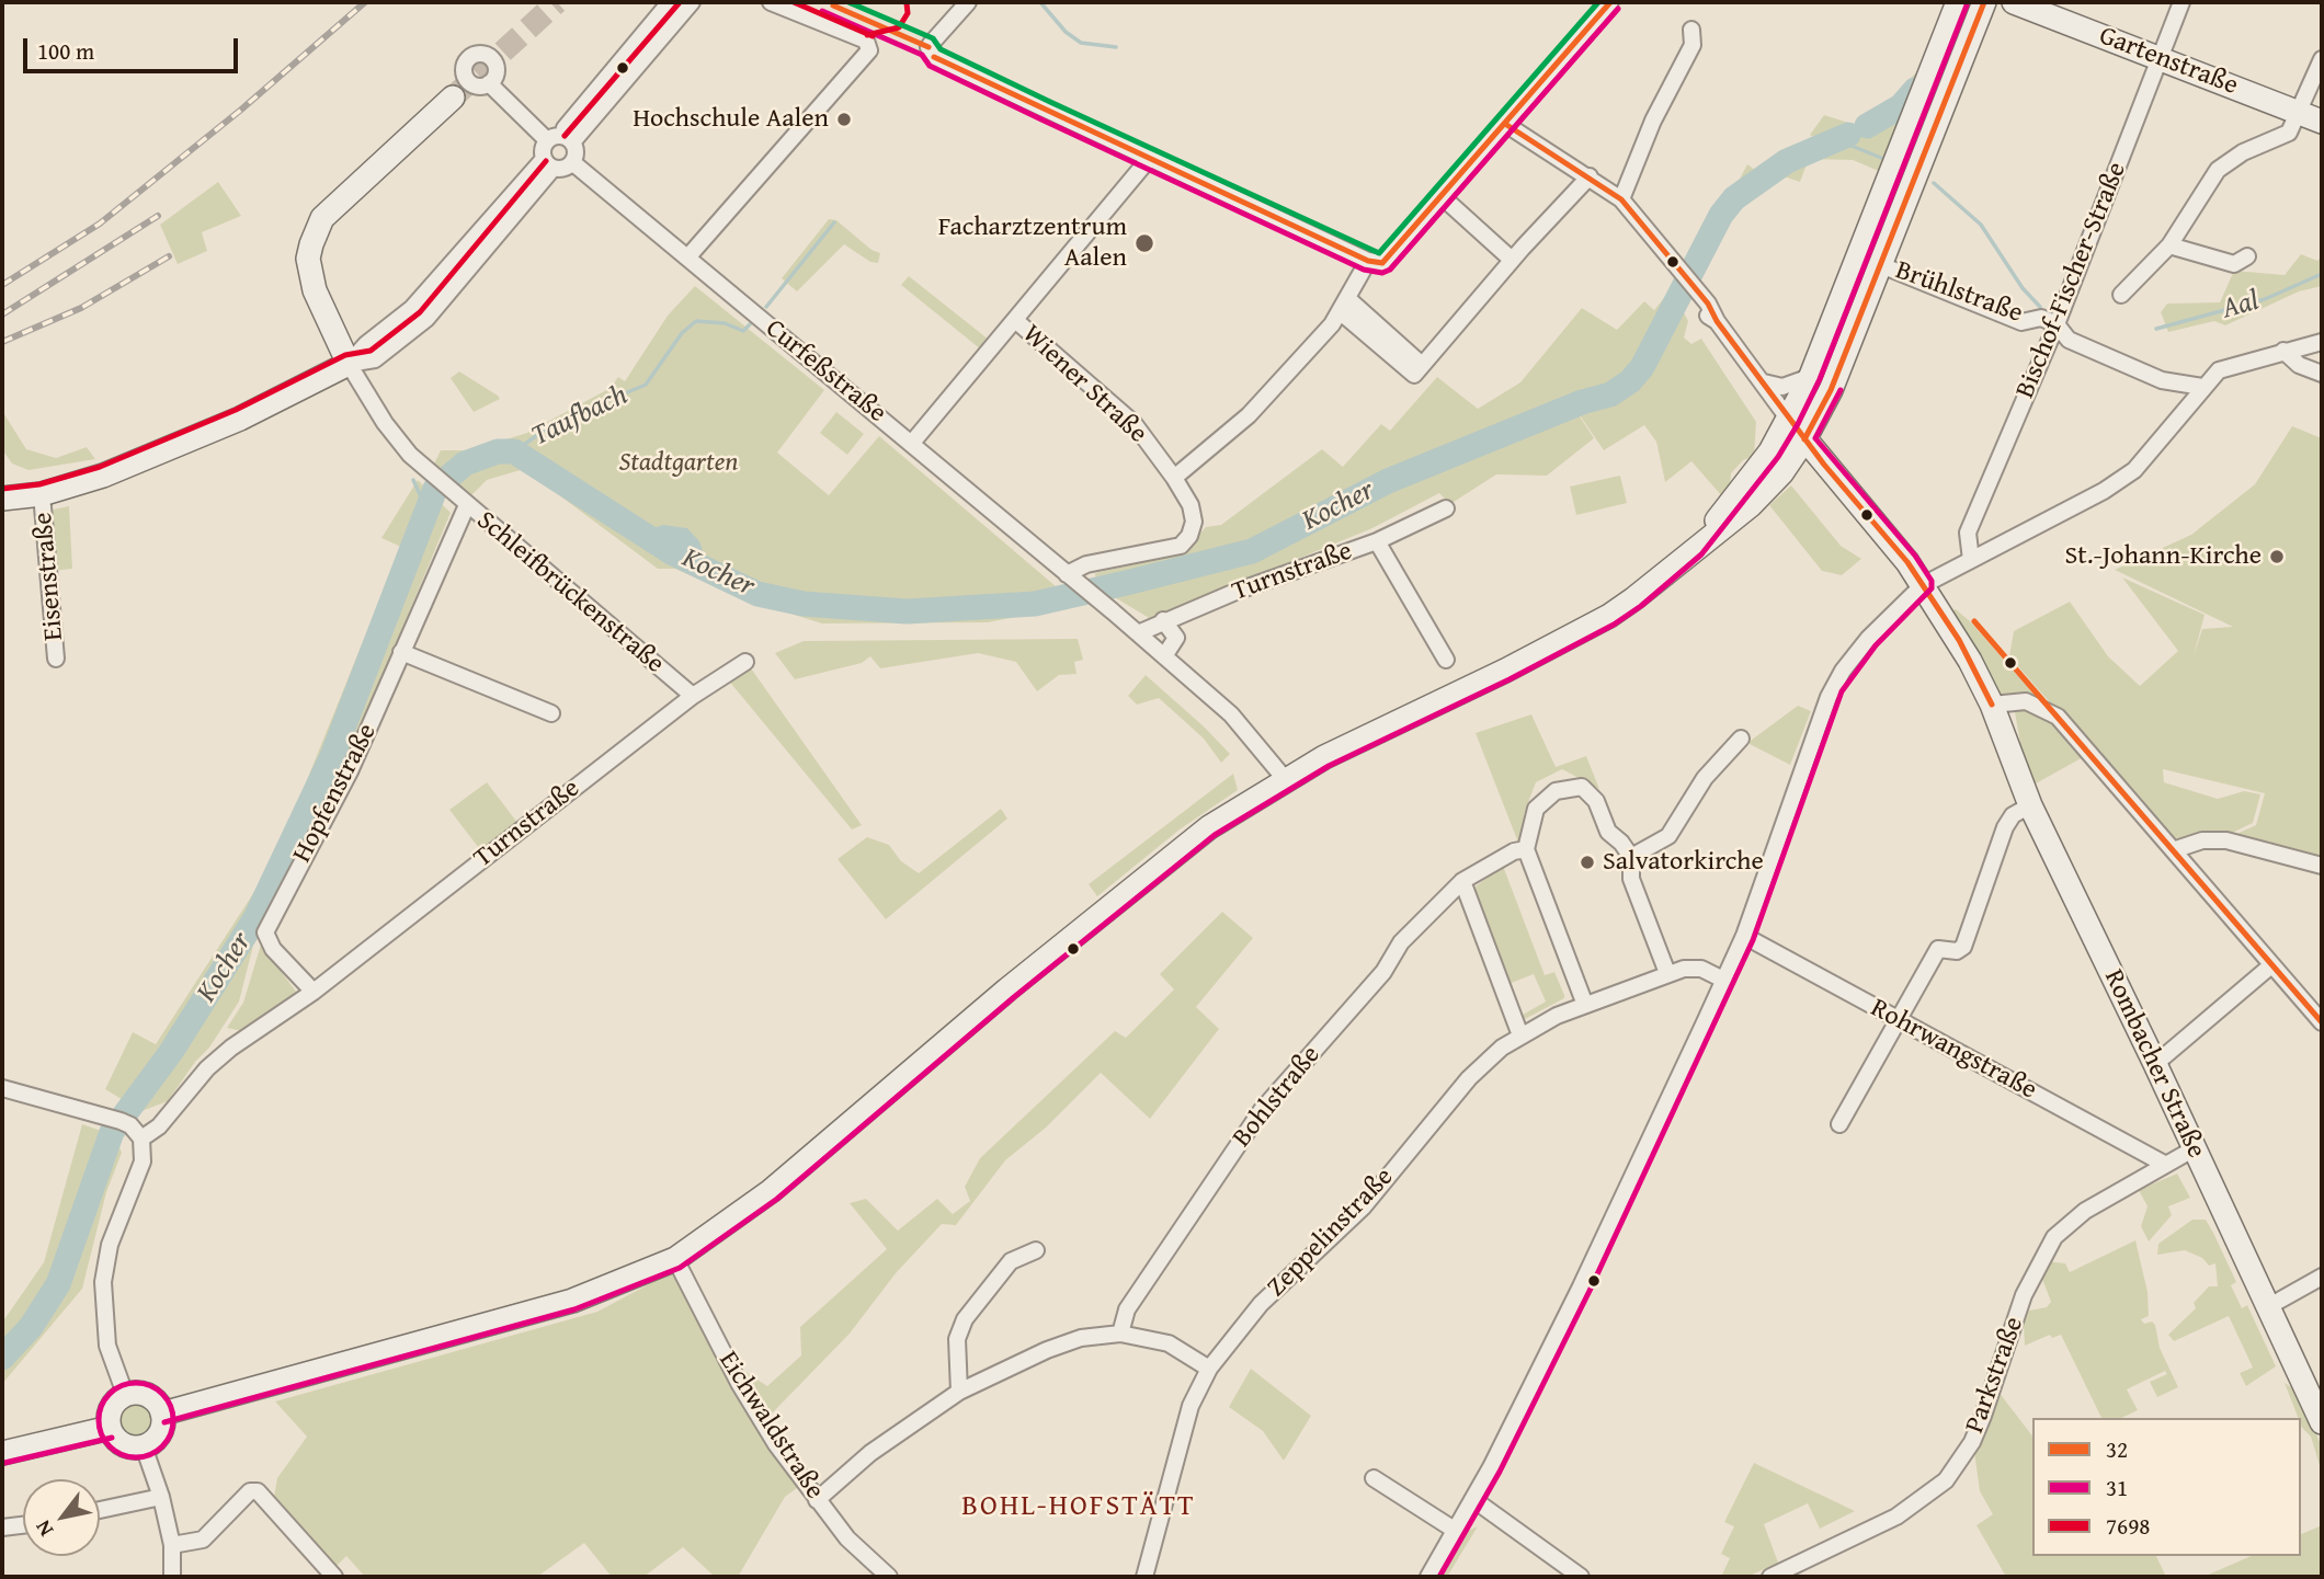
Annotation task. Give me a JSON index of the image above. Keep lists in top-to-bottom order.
{
  "streets": {
    "main road": ["Gartenstraße", "Rombacher Straße"],
    "street": [
      "Bischof-Fischer-Straße",
      "Brühlstraße",
      "Curfeßstraße",
      "Wiener Straße",
      "Turnstraße",
      "Eisenstraße",
      "Schleifbrückenstraße",
      "Hopfenstraße",
      "Rohrwangstraße",
      "Bohlstraße",
      "Zeppelinstraße",
      "Parkstraße",
      "Eichwaldstraße"
    ]
  },
  "crossings": [
    ["Gartenstraße", "Bischof-Fischer-Straße"],
    ["Bischof-Fischer-Straße", "Brühlstraße"],
    ["Curfeßstraße", "Wiener Straße"],
    ["Curfeßstraße", "Turnstraße"],
    ["Turnstraße", "Schleifbrückenstraße"],
    ["Turnstraße", "Hopfenstraße"],
    ["Schleifbrückenstraße", "Hopfenstraße"],
    ["Rohrwangstraße", "Parkstraße"],
    ["Rombacher Straße", "Parkstraße"]
  ],
  "districts": ["BOHL-HOFSTÄTT"],
  "water": ["Aal", "Taufbach", "Kocher"],
  "parks": ["Stadtgarten"],
  "places": [
    "Hochschule Aalen",
    "Facharztzentrum Aalen",
    "St.-Johann-Kirche",
    "Salvatorkirche"
  ],
  "lines": ["transit line 32", "transit line 7698", "transit line 31"],
  "legend": ["32", "31", "7698"],
  "scale_bar": "100 m",
  "north": "bottom left"
}
